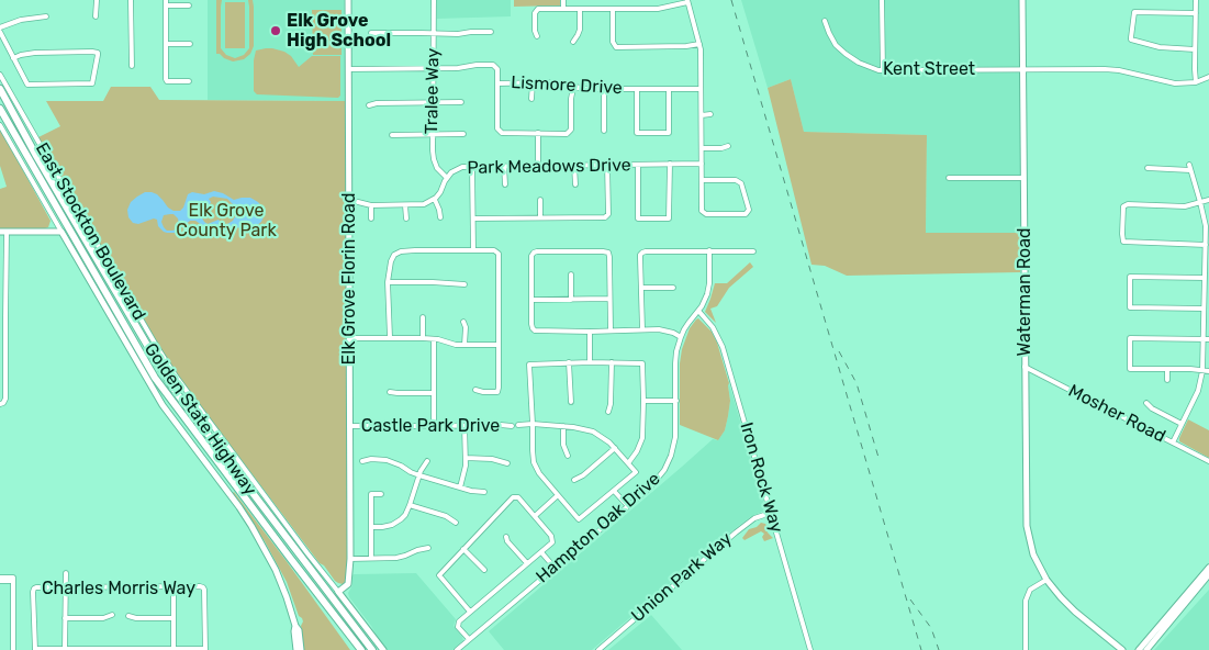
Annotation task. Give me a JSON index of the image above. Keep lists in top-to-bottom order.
{
  "streets": {
    "highway": ["Golden State Highway"],
    "main road": ["East Stockton Boulevard", "Elk Grove Florin Road", "Waterman Road"],
    "street": [
      "Kent Street",
      "Lismore Drive",
      "Tralee Way",
      "Park Meadows Drive",
      "Mosher Road",
      "Castle Park Drive",
      "Iron Rock Way",
      "Hampton Oak Drive",
      "Union Park Way",
      "Charles Morris Way"
    ]
  },
  "crossings": [
    ["Kent Street", "Waterman Road"],
    ["Lismore Drive", "Tralee Way"],
    ["Lismore Drive", "Elk Grove Florin Road"],
    ["Tralee Way", "Park Meadows Drive"],
    ["East Stockton Boulevard", "Elk Grove Florin Road"],
    ["Elk Grove Florin Road", "Castle Park Drive"],
    ["Waterman Road", "Mosher Road"],
    ["Iron Rock Way", "Hampton Oak Drive"],
    ["Iron Rock Way", "Union Park Way"]
  ],
  "parks": ["Elk Grove County Park"],
  "places": ["Elk Grove High School"]
}
